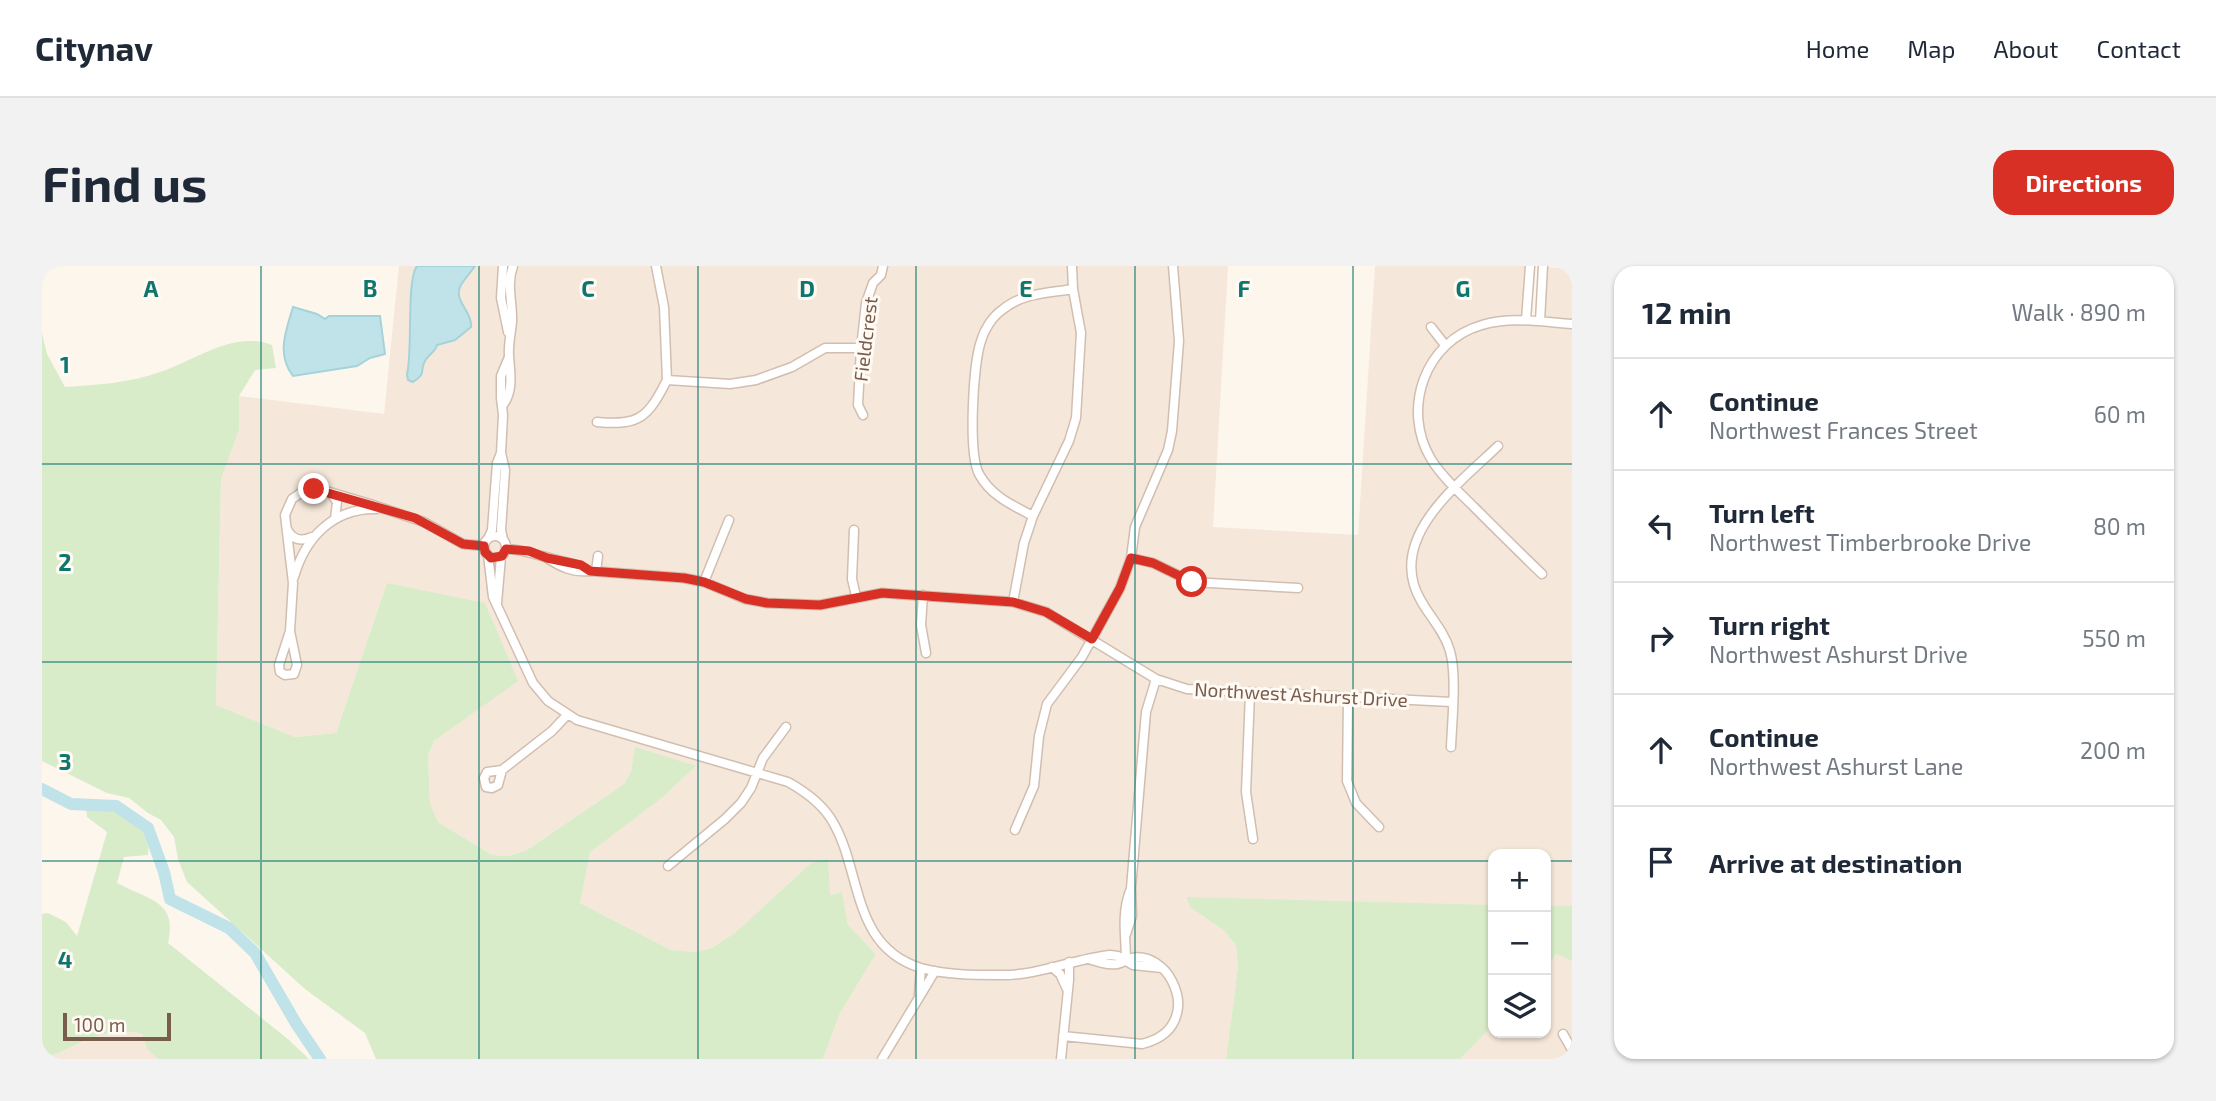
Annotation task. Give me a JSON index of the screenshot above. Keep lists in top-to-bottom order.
{
  "streets": {
    "street": ["Fieldcrest", "Northwest Ashurst Drive"]
  },
  "scale_bar": "100 m",
  "page": {
    "header": "Citynav",
    "nav": [
      "Home",
      "Map",
      "About",
      "Contact"
    ],
    "buttons": "Directions",
    "title": "Find us",
    "heading": ["12 min", "Walk · 890 m"],
    "list": [
      ["Continue", "Northwest Frances Street", "60 m"],
      ["Turn left", "Northwest Timberbrooke Drive", "80 m"],
      ["Turn right", "Northwest Ashurst Drive", "550 m"],
      ["Continue", "Northwest Ashurst Lane", "200 m"],
      "Arrive at destination"
    ],
    "map_buttons": ["+", "−"],
    "scale": "100 m"
  },
  "grid": {
    "columns": [
      "A",
      "B",
      "C",
      "D",
      "E",
      "F",
      "G"
    ],
    "rows": [
      "1",
      "2",
      "3",
      "4"
    ]
  }
}
